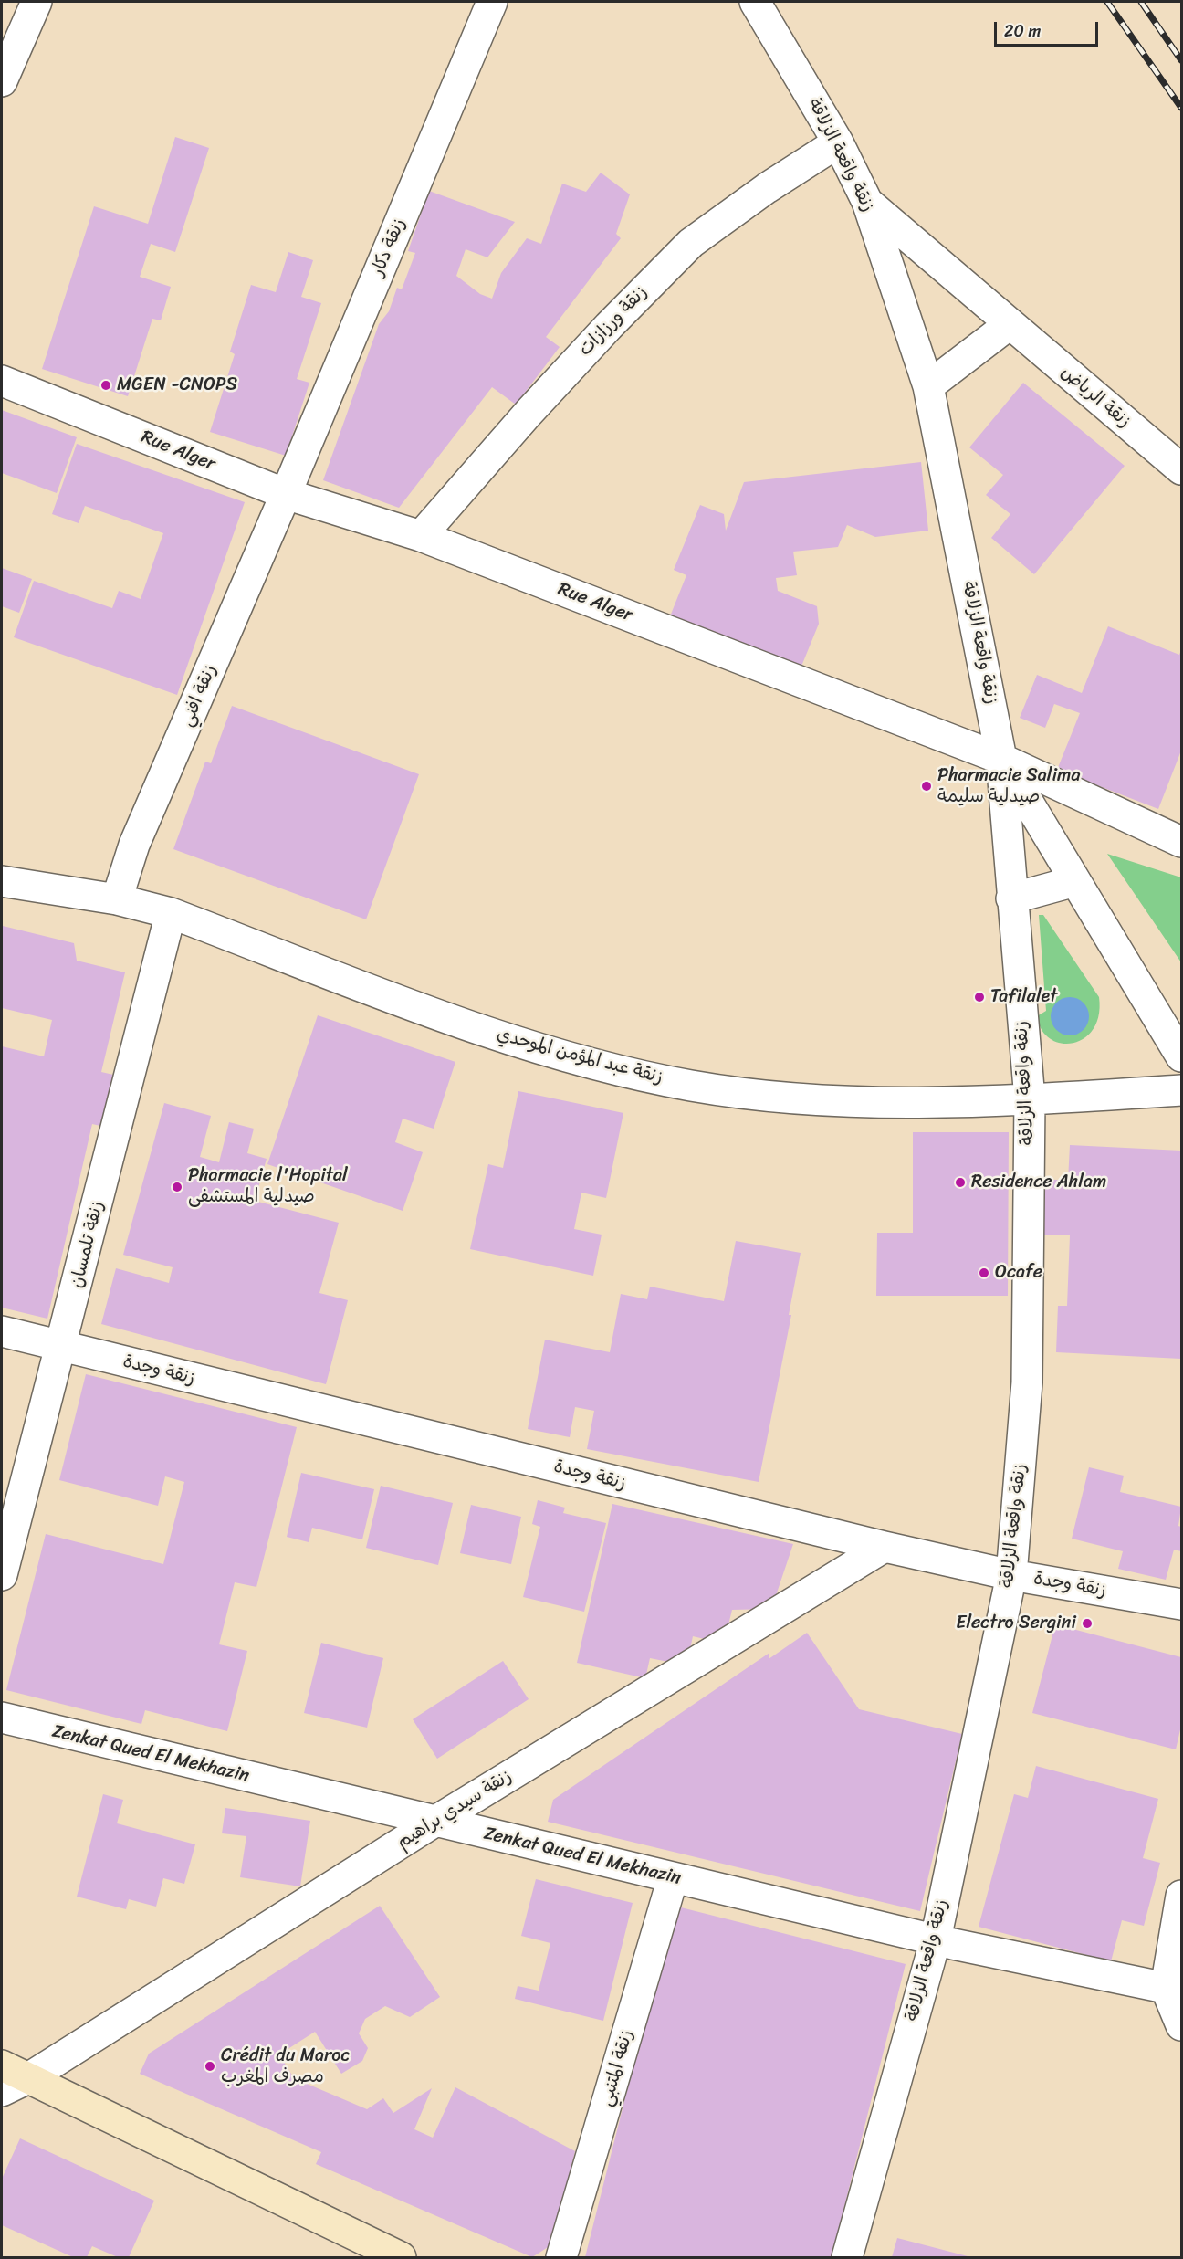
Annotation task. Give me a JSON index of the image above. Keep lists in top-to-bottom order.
{
  "streets": {
    "street": [
      "زنقة واقعة الزلاقة",
      "زنقة دكار",
      "زنقة ورزازات",
      "زنقة الرياض",
      "Rue Alger",
      "زنقة افني",
      "زنقة عبد المؤمن الموحدي",
      "زنقة تلمسان",
      "زنقة وجدة",
      "Zenkat Qued El Mekhazin",
      "زنقة سيدي براهيم",
      "زنقة المتنبي"
    ]
  },
  "crossings": [
    ["زنقة واقعة الزلاقة", "زنقة ورزازات"],
    ["زنقة واقعة الزلاقة", "زنقة الرياض"],
    ["زنقة واقعة الزلاقة", "Rue Alger"],
    ["زنقة واقعة الزلاقة", "زنقة عبد المؤمن الموحدي"],
    ["زنقة واقعة الزلاقة", "زنقة وجدة"],
    ["زنقة واقعة الزلاقة", "Zenkat Qued El Mekhazin"],
    ["زنقة دكار", "Rue Alger"],
    ["زنقة دكار", "زنقة افني"],
    ["زنقة ورزازات", "Rue Alger"],
    ["Rue Alger", "زنقة افني"],
    ["زنقة افني", "زنقة عبد المؤمن الموحدي"],
    ["زنقة عبد المؤمن الموحدي", "زنقة تلمسان"],
    ["زنقة تلمسان", "زنقة وجدة"],
    ["زنقة وجدة", "زنقة سيدي براهيم"],
    ["Zenkat Qued El Mekhazin", "زنقة سيدي براهيم"],
    ["Zenkat Qued El Mekhazin", "زنقة المتنبي"]
  ],
  "places": [
    "MGEN -CNOPS",
    "Pharmacie Salima صيدلية سليمة",
    "Tafilalet",
    "Residence Ahlam",
    "Pharmacie l'Hopital صيدلية المستشفى",
    "Ocafe",
    "Electro Sergini",
    "Crédit du Maroc مصرف المغرب"
  ],
  "scale_bar": "20 m"
}
